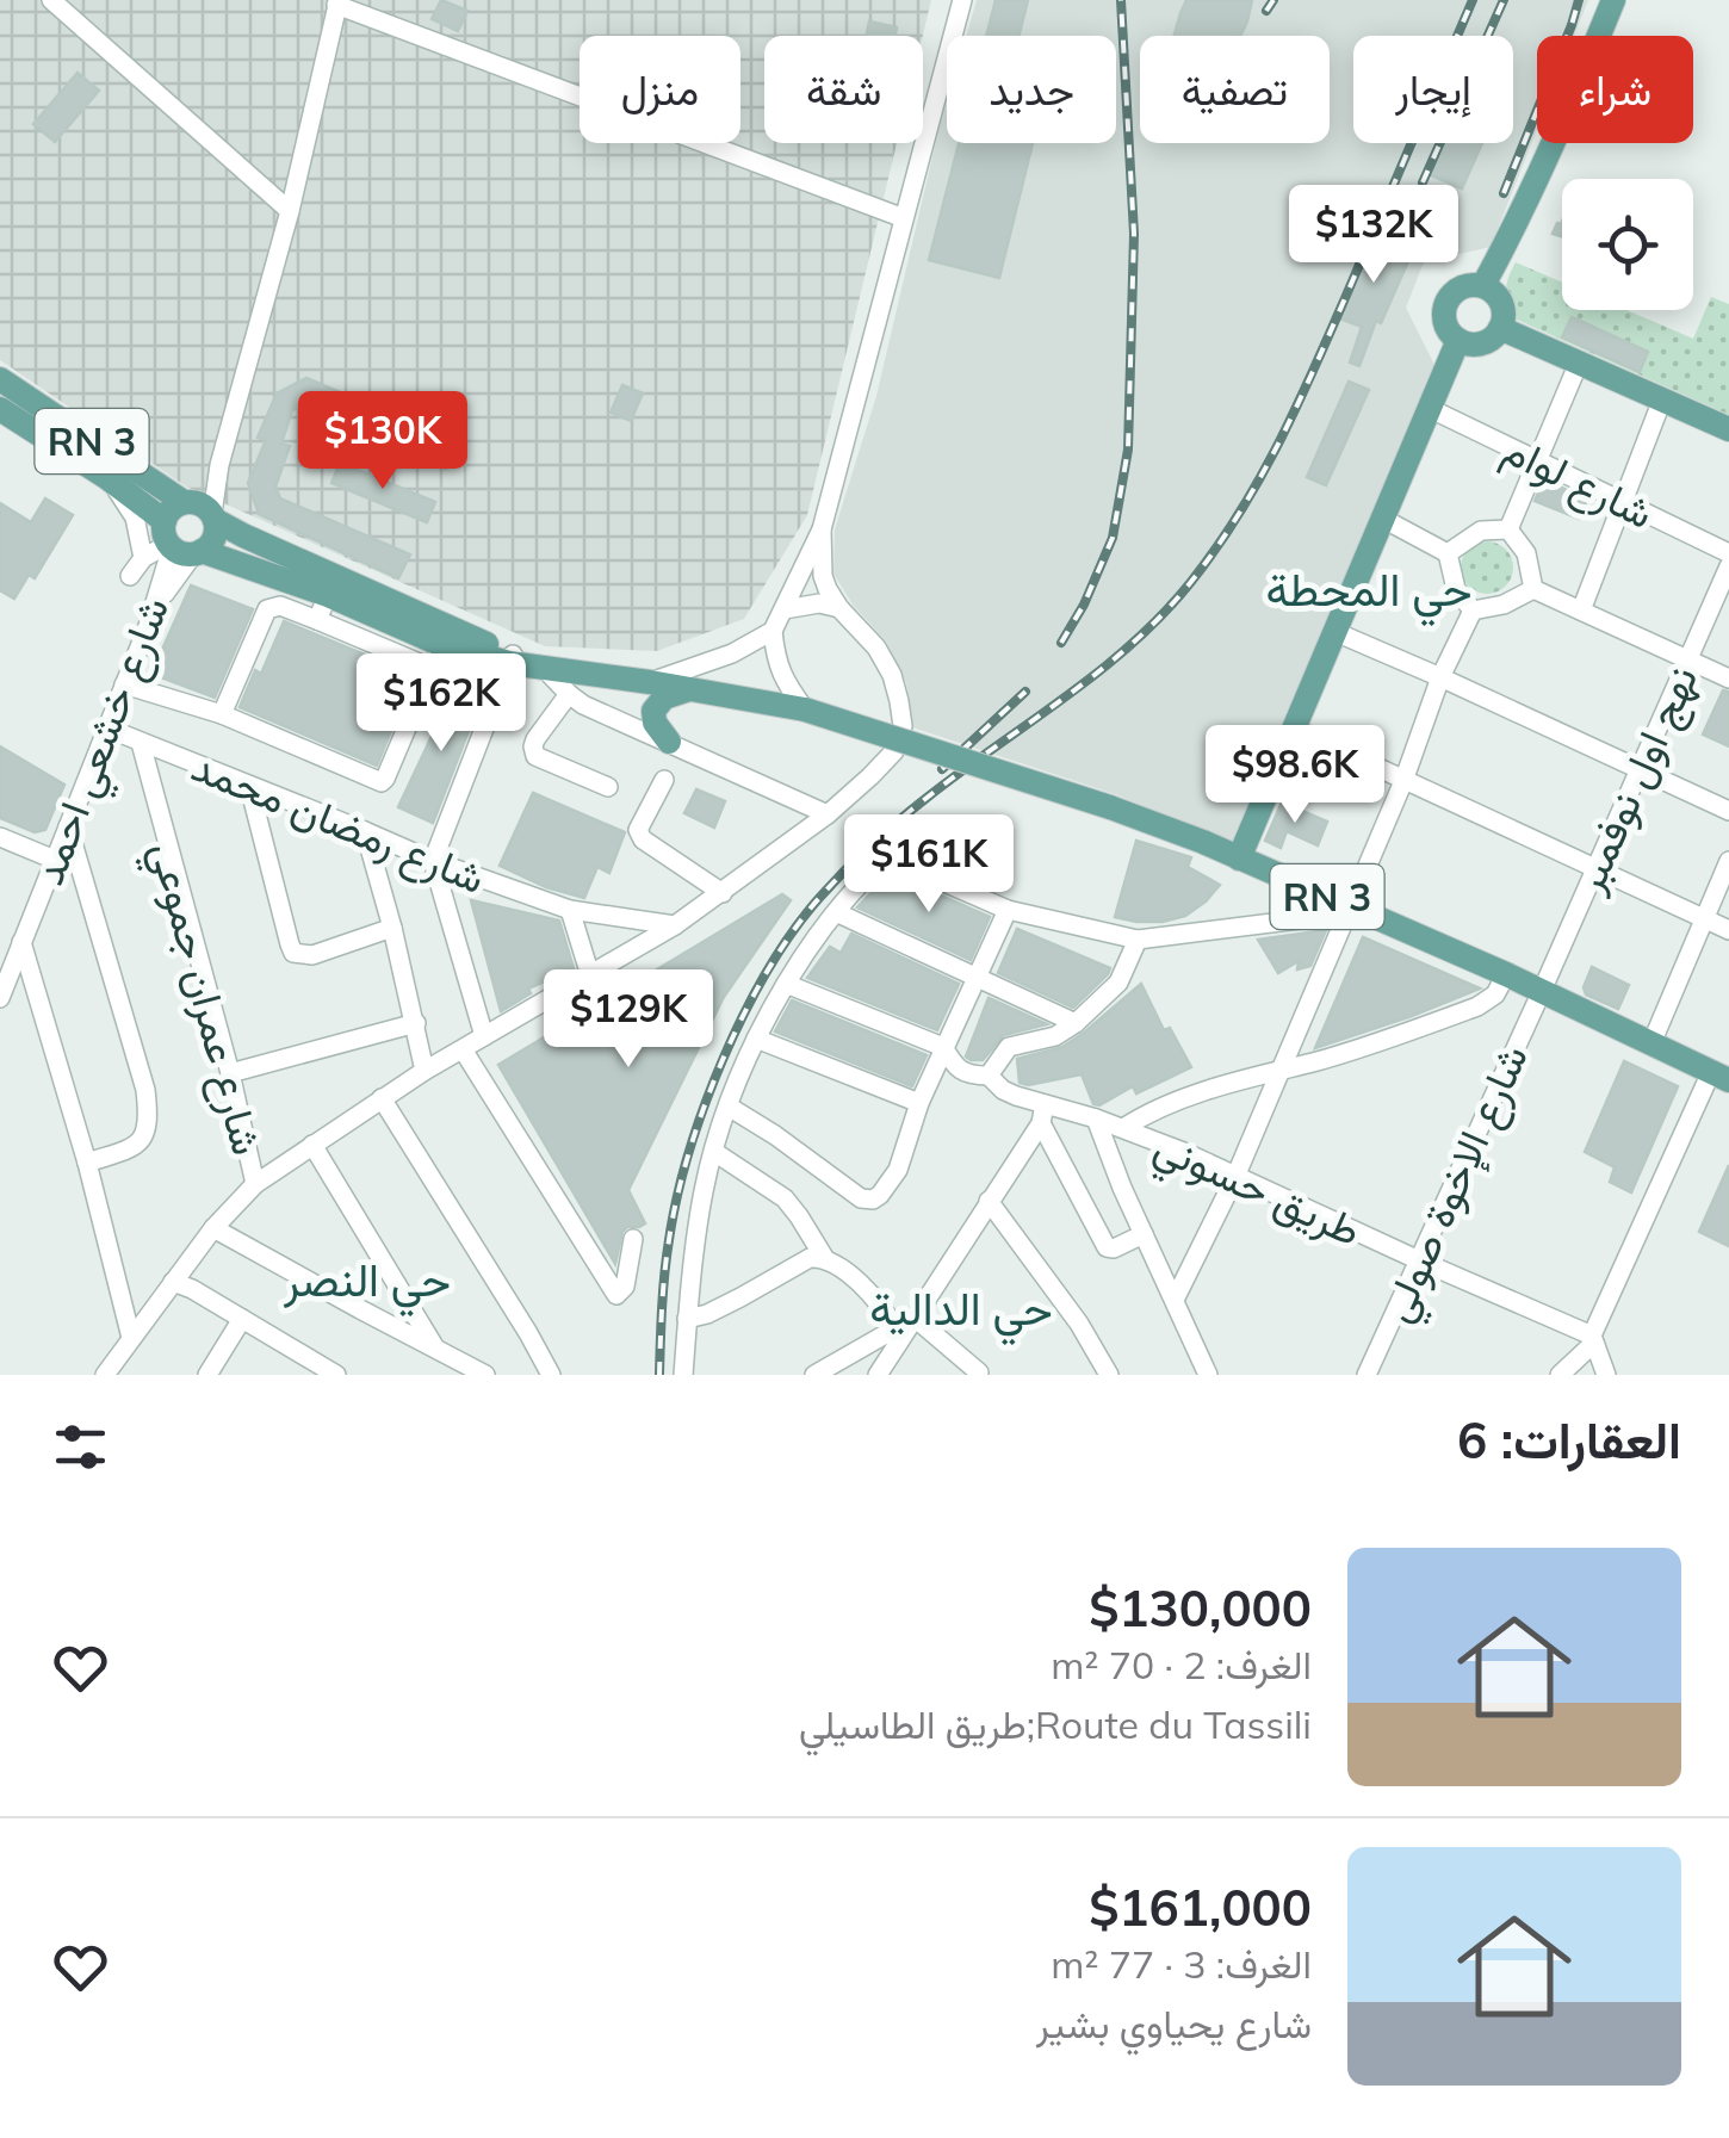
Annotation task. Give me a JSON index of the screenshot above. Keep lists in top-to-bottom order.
{
  "streets": {
    "main road": ["RN 3"],
    "street": [
      "شارع لوام",
      "شارع خشعي احمد",
      "نهج اول نوفمبر",
      "شارع رمضان محمد",
      "شارع عمران جموعي",
      "شارع الإخوة صولي",
      "طريق حسوني"
    ]
  },
  "crossings": [
    ["RN 3", "شارع خشعي احمد"],
    ["RN 3", "نهج اول نوفمبر"],
    ["RN 3", "شارع الإخوة صولي"],
    ["شارع خشعي احمد", "شارع رمضان محمد"],
    ["نهج اول نوفمبر", "شارع الإخوة صولي"],
    ["شارع رمضان محمد", "شارع عمران جموعي"],
    ["شارع الإخوة صولي", "طريق حسوني"]
  ],
  "districts": ["حي المحطة", "حي النصر", "حي الدالية"],
  "page": {
    "chip": [
      "شراء",
      "إيجار",
      "تصفية",
      "جديد",
      "شقة",
      "منزل"
    ],
    "price": [
      "$132K",
      "$130K",
      "$162K",
      "$98.6K",
      "$161K",
      "$129K"
    ],
    "heading": "العقارات: 6",
    "list": [
      {
        "name": "$130,000",
        "note": "الغرف: 2 · 70 m² · Route du Tassili;طريق الطاسيلي"
      },
      {
        "name": "$161,000",
        "note": "الغرف: 3 · 77 m² · شارع يحياوي بشير"
      }
    ]
  }
}
